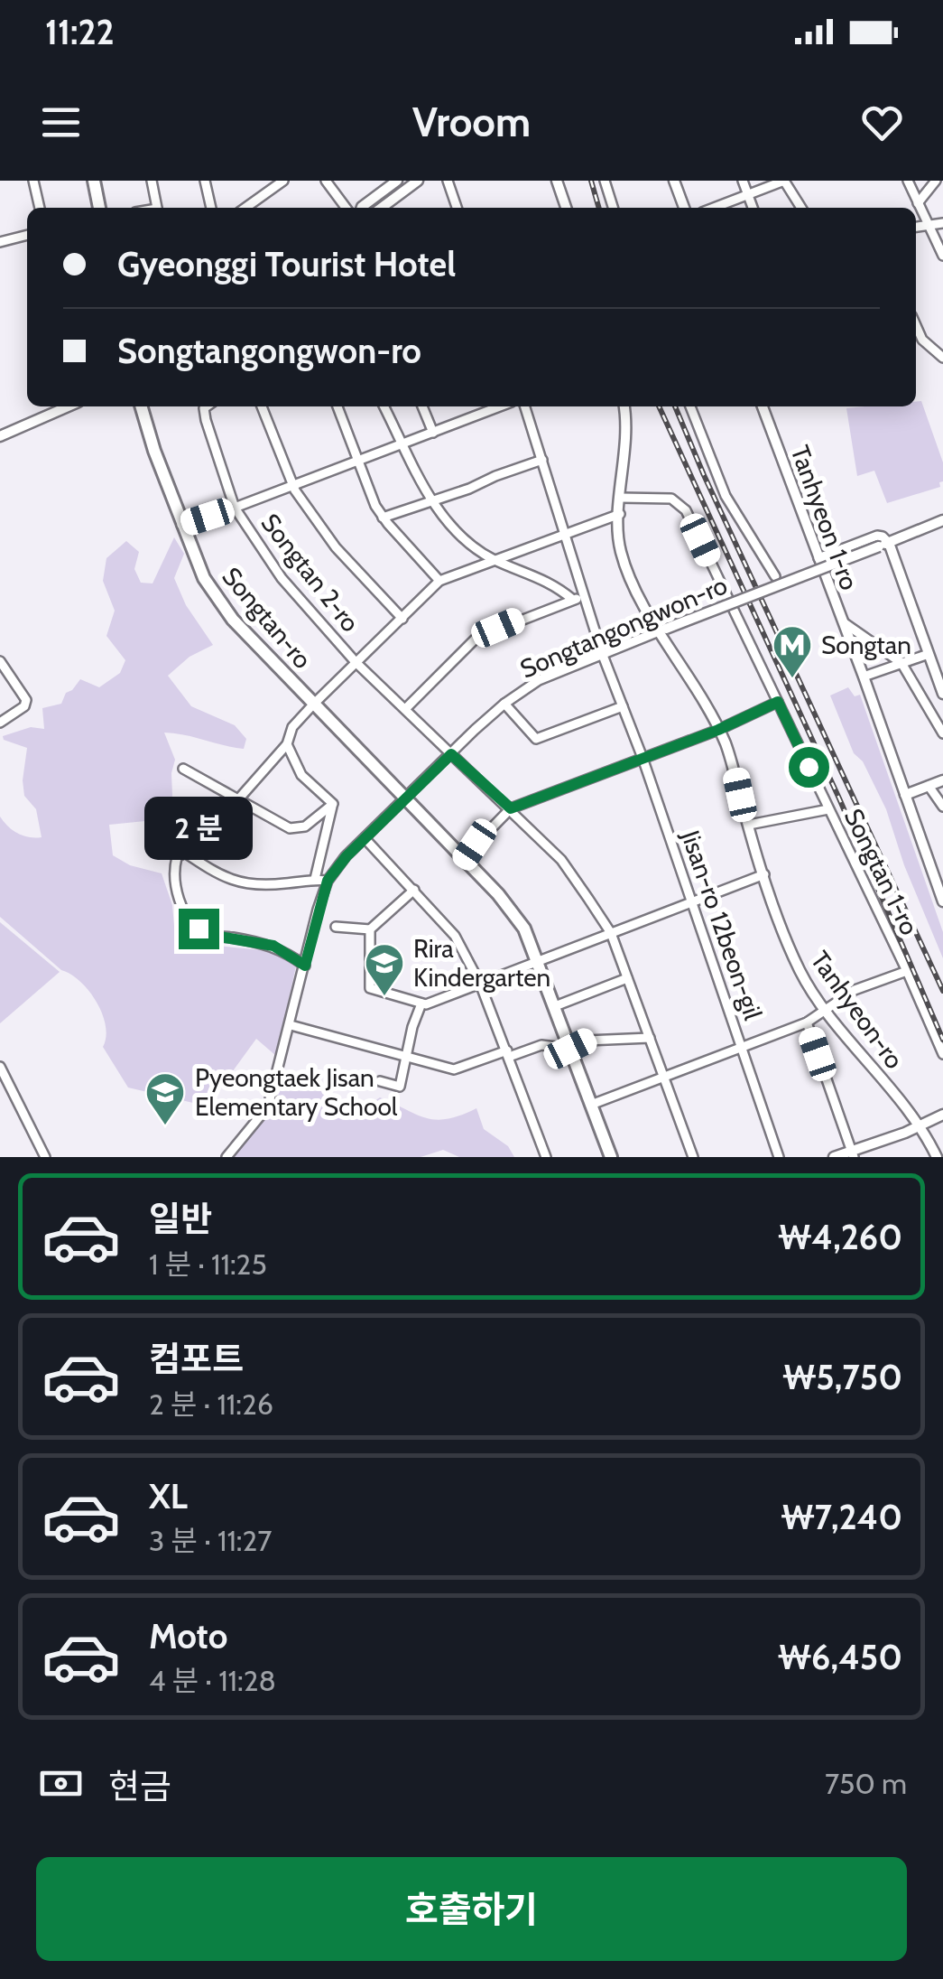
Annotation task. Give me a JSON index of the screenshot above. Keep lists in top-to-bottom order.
{
  "streets": {
    "main road": ["Songtan-ro"],
    "street": [
      "Tanhyeon 1-ro",
      "Songtan 2-ro",
      "Songtangongwon-ro",
      "Songtan 1-ro",
      "Jisan-ro 12beon-gil",
      "Tanhyeon-ro"
    ]
  },
  "crossings": [
    ["Songtan 2-ro", "Songtan-ro"],
    ["Songtan 2-ro", "Songtangongwon-ro"],
    ["Songtan 2-ro", "Songtan 1-ro"],
    ["Songtan-ro", "Songtangongwon-ro"],
    ["Songtan-ro", "Songtan 1-ro"],
    ["Songtangongwon-ro", "Jisan-ro 12beon-gil"],
    ["Songtangongwon-ro", "Tanhyeon-ro"],
    ["Songtan 1-ro", "Jisan-ro 12beon-gil"],
    ["Songtan 1-ro", "Tanhyeon-ro"]
  ],
  "places": {
    "metro station": ["Songtan"],
    "school or university": ["Rira Kindergarten", "Pyeongtaek Jisan Elementary School"]
  },
  "page": {
    "status": "11:22",
    "header": "Vroom",
    "banner": ["Gyeonggi Tourist Hotel", "Songtangongwon-ro"],
    "bubble": "2 분",
    "list": [
      {
        "name": "일반",
        "note": "1 분 · 11:25",
        "value": "₩4,260"
      },
      {
        "name": "컴포트",
        "note": "2 분 · 11:26",
        "value": "₩5,750"
      },
      {
        "name": "XL",
        "note": "3 분 · 11:27",
        "value": "₩7,240"
      },
      {
        "name": "Moto",
        "note": "4 분 · 11:28",
        "value": "₩6,450"
      }
    ],
    "pay": ["현금", "750 m"],
    "buttons": "호출하기"
  }
}
